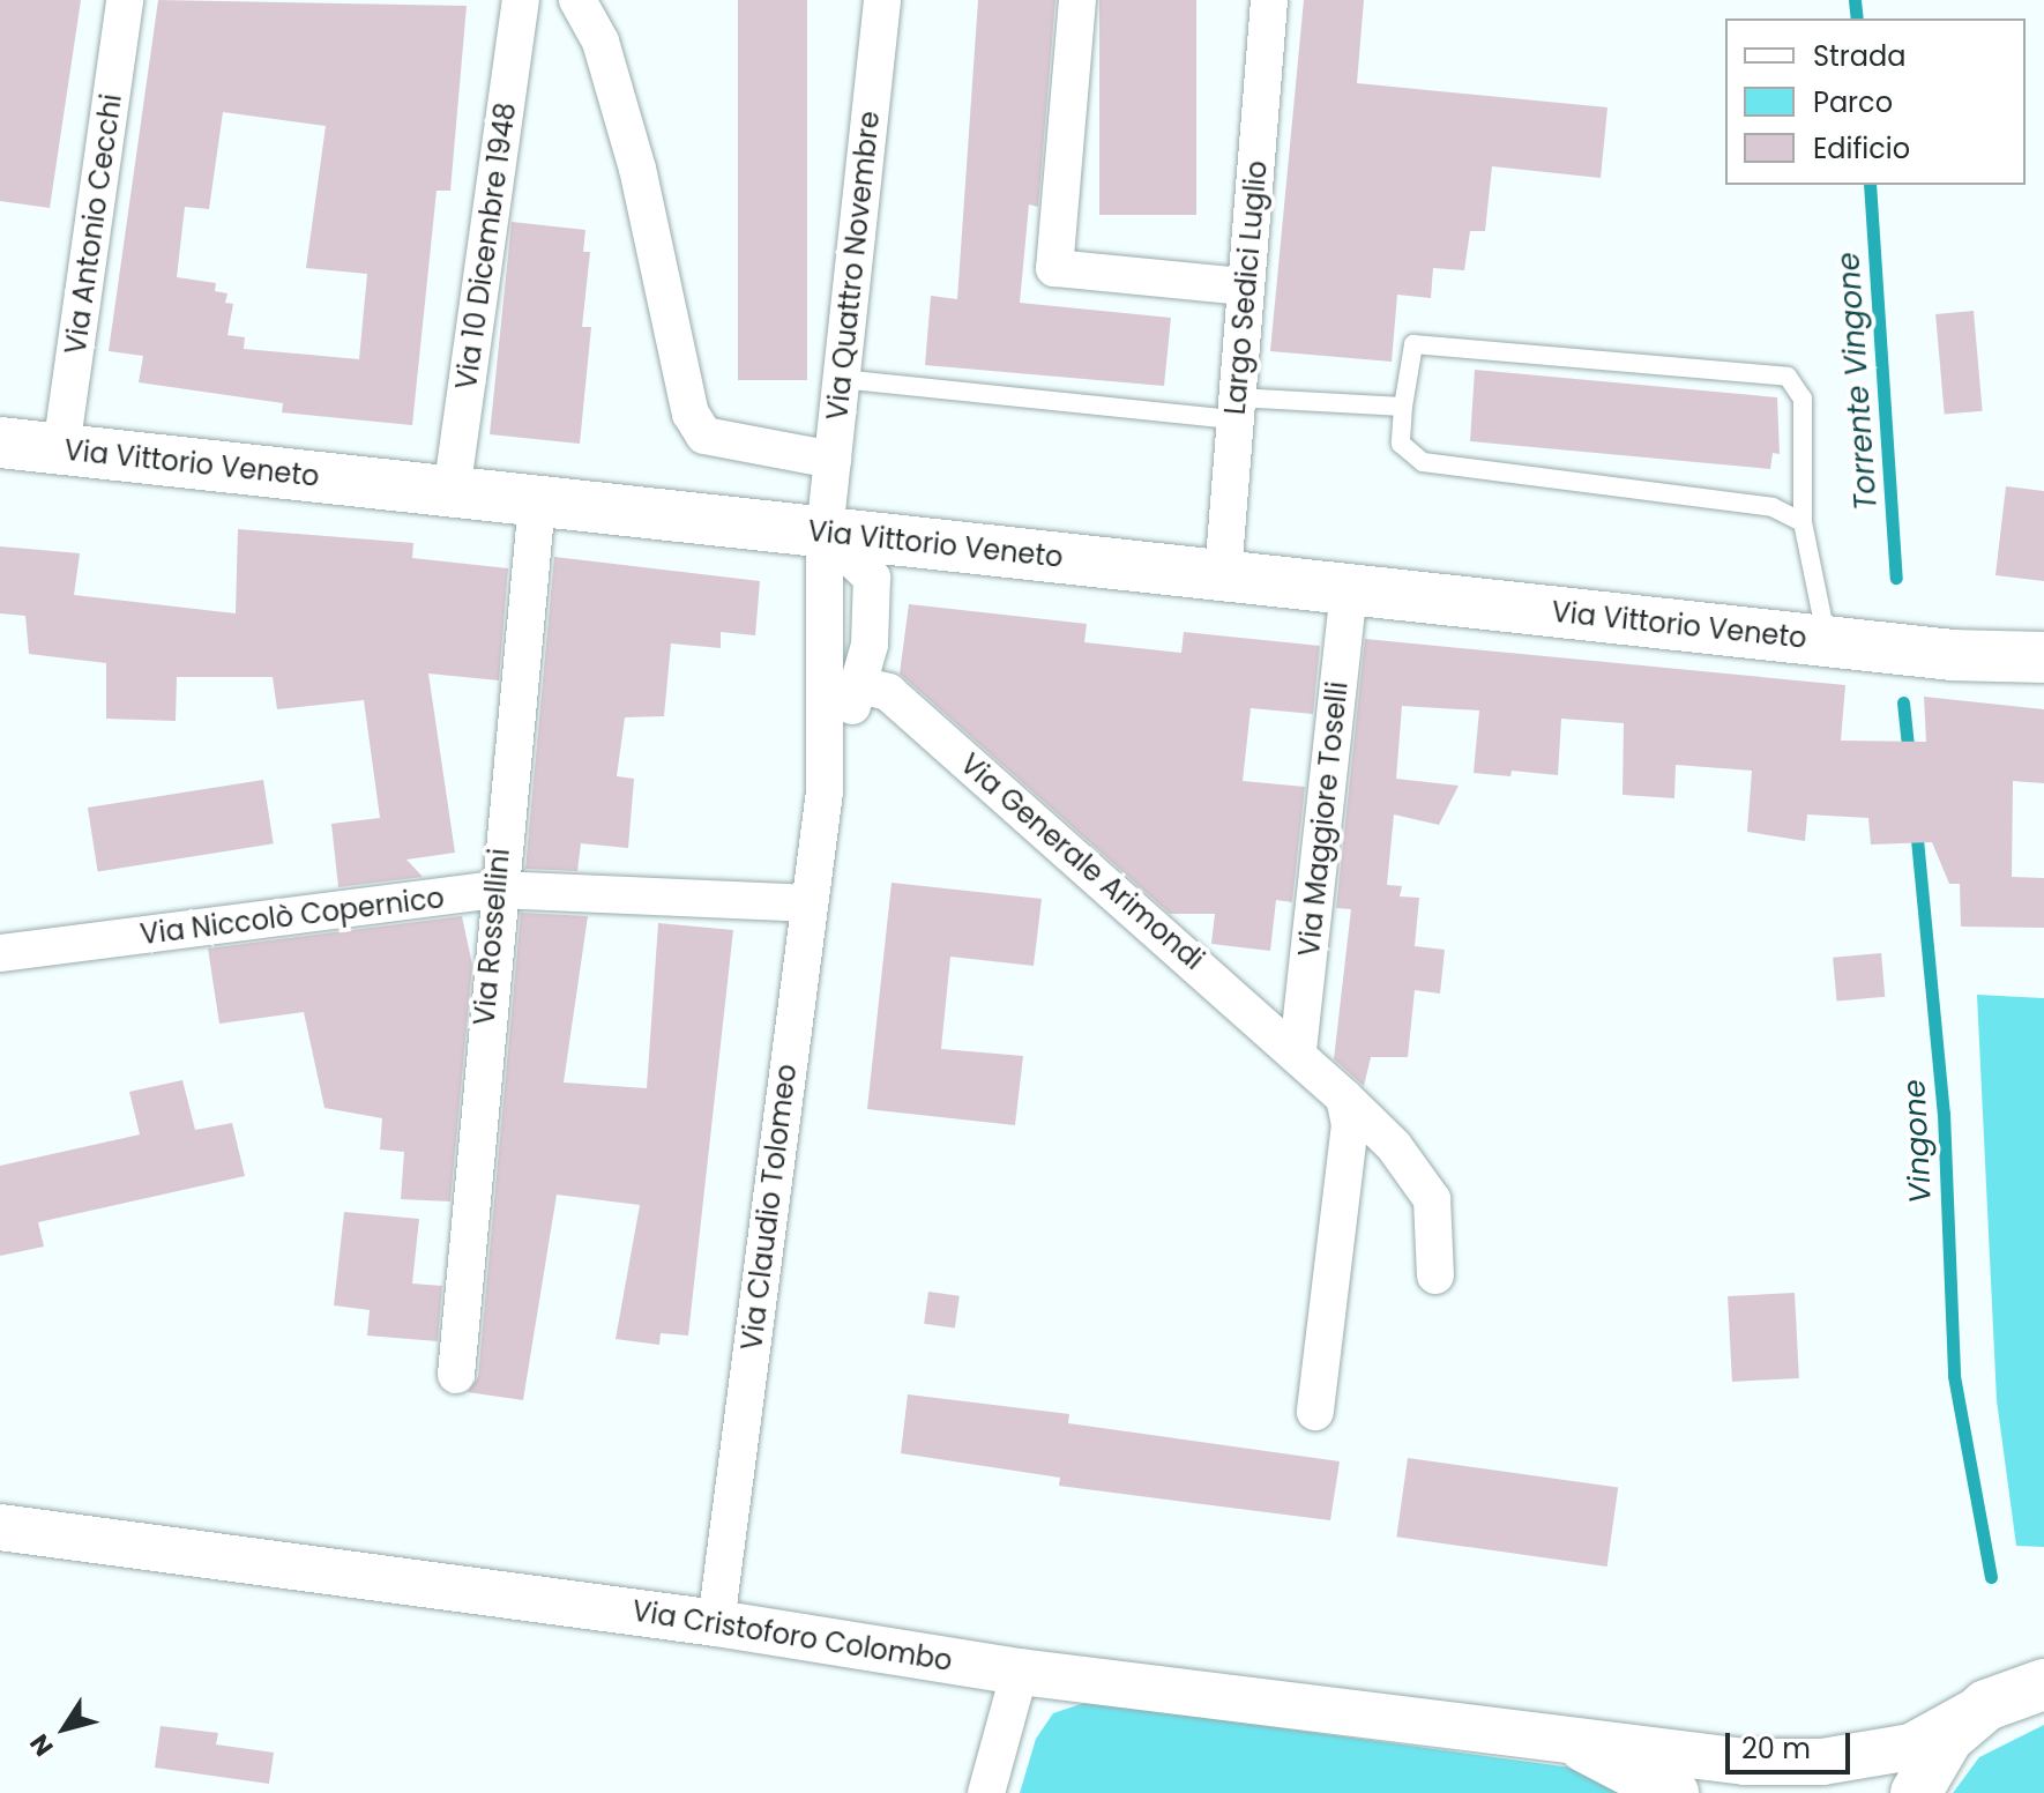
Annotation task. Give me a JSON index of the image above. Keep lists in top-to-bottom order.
{
  "streets": {
    "main road": ["Via Vittorio Veneto"],
    "street": [
      "Via Antonio Cecchi",
      "Via 10 Dicembre 1948",
      "Via Quattro Novembre",
      "Largo Sedici Luglio",
      "Via Maggiore Toselli",
      "Via Generale Arimondi",
      "Via Niccolò Copernico",
      "Via Rossellini",
      "Via Claudio Tolomeo",
      "Via Cristoforo Colombo"
    ]
  },
  "crossings": [
    ["Via Antonio Cecchi", "Via Vittorio Veneto"],
    ["Via 10 Dicembre 1948", "Via Vittorio Veneto"],
    ["Via Quattro Novembre", "Via Vittorio Veneto"],
    ["Via Quattro Novembre", "Via Claudio Tolomeo"],
    ["Largo Sedici Luglio", "Via Vittorio Veneto"],
    ["Via Vittorio Veneto", "Via Maggiore Toselli"],
    ["Via Vittorio Veneto", "Via Rossellini"],
    ["Via Vittorio Veneto", "Via Claudio Tolomeo"],
    ["Via Maggiore Toselli", "Via Generale Arimondi"],
    ["Via Generale Arimondi", "Via Claudio Tolomeo"],
    ["Via Niccolò Copernico", "Via Rossellini"],
    ["Via Niccolò Copernico", "Via Claudio Tolomeo"],
    ["Via Claudio Tolomeo", "Via Cristoforo Colombo"]
  ],
  "water": ["Torrente Vingone", "Vingone"],
  "legend": ["Strada", "Parco", "Edificio"],
  "scale_bar": "20 m",
  "north": "bottom left"
}
